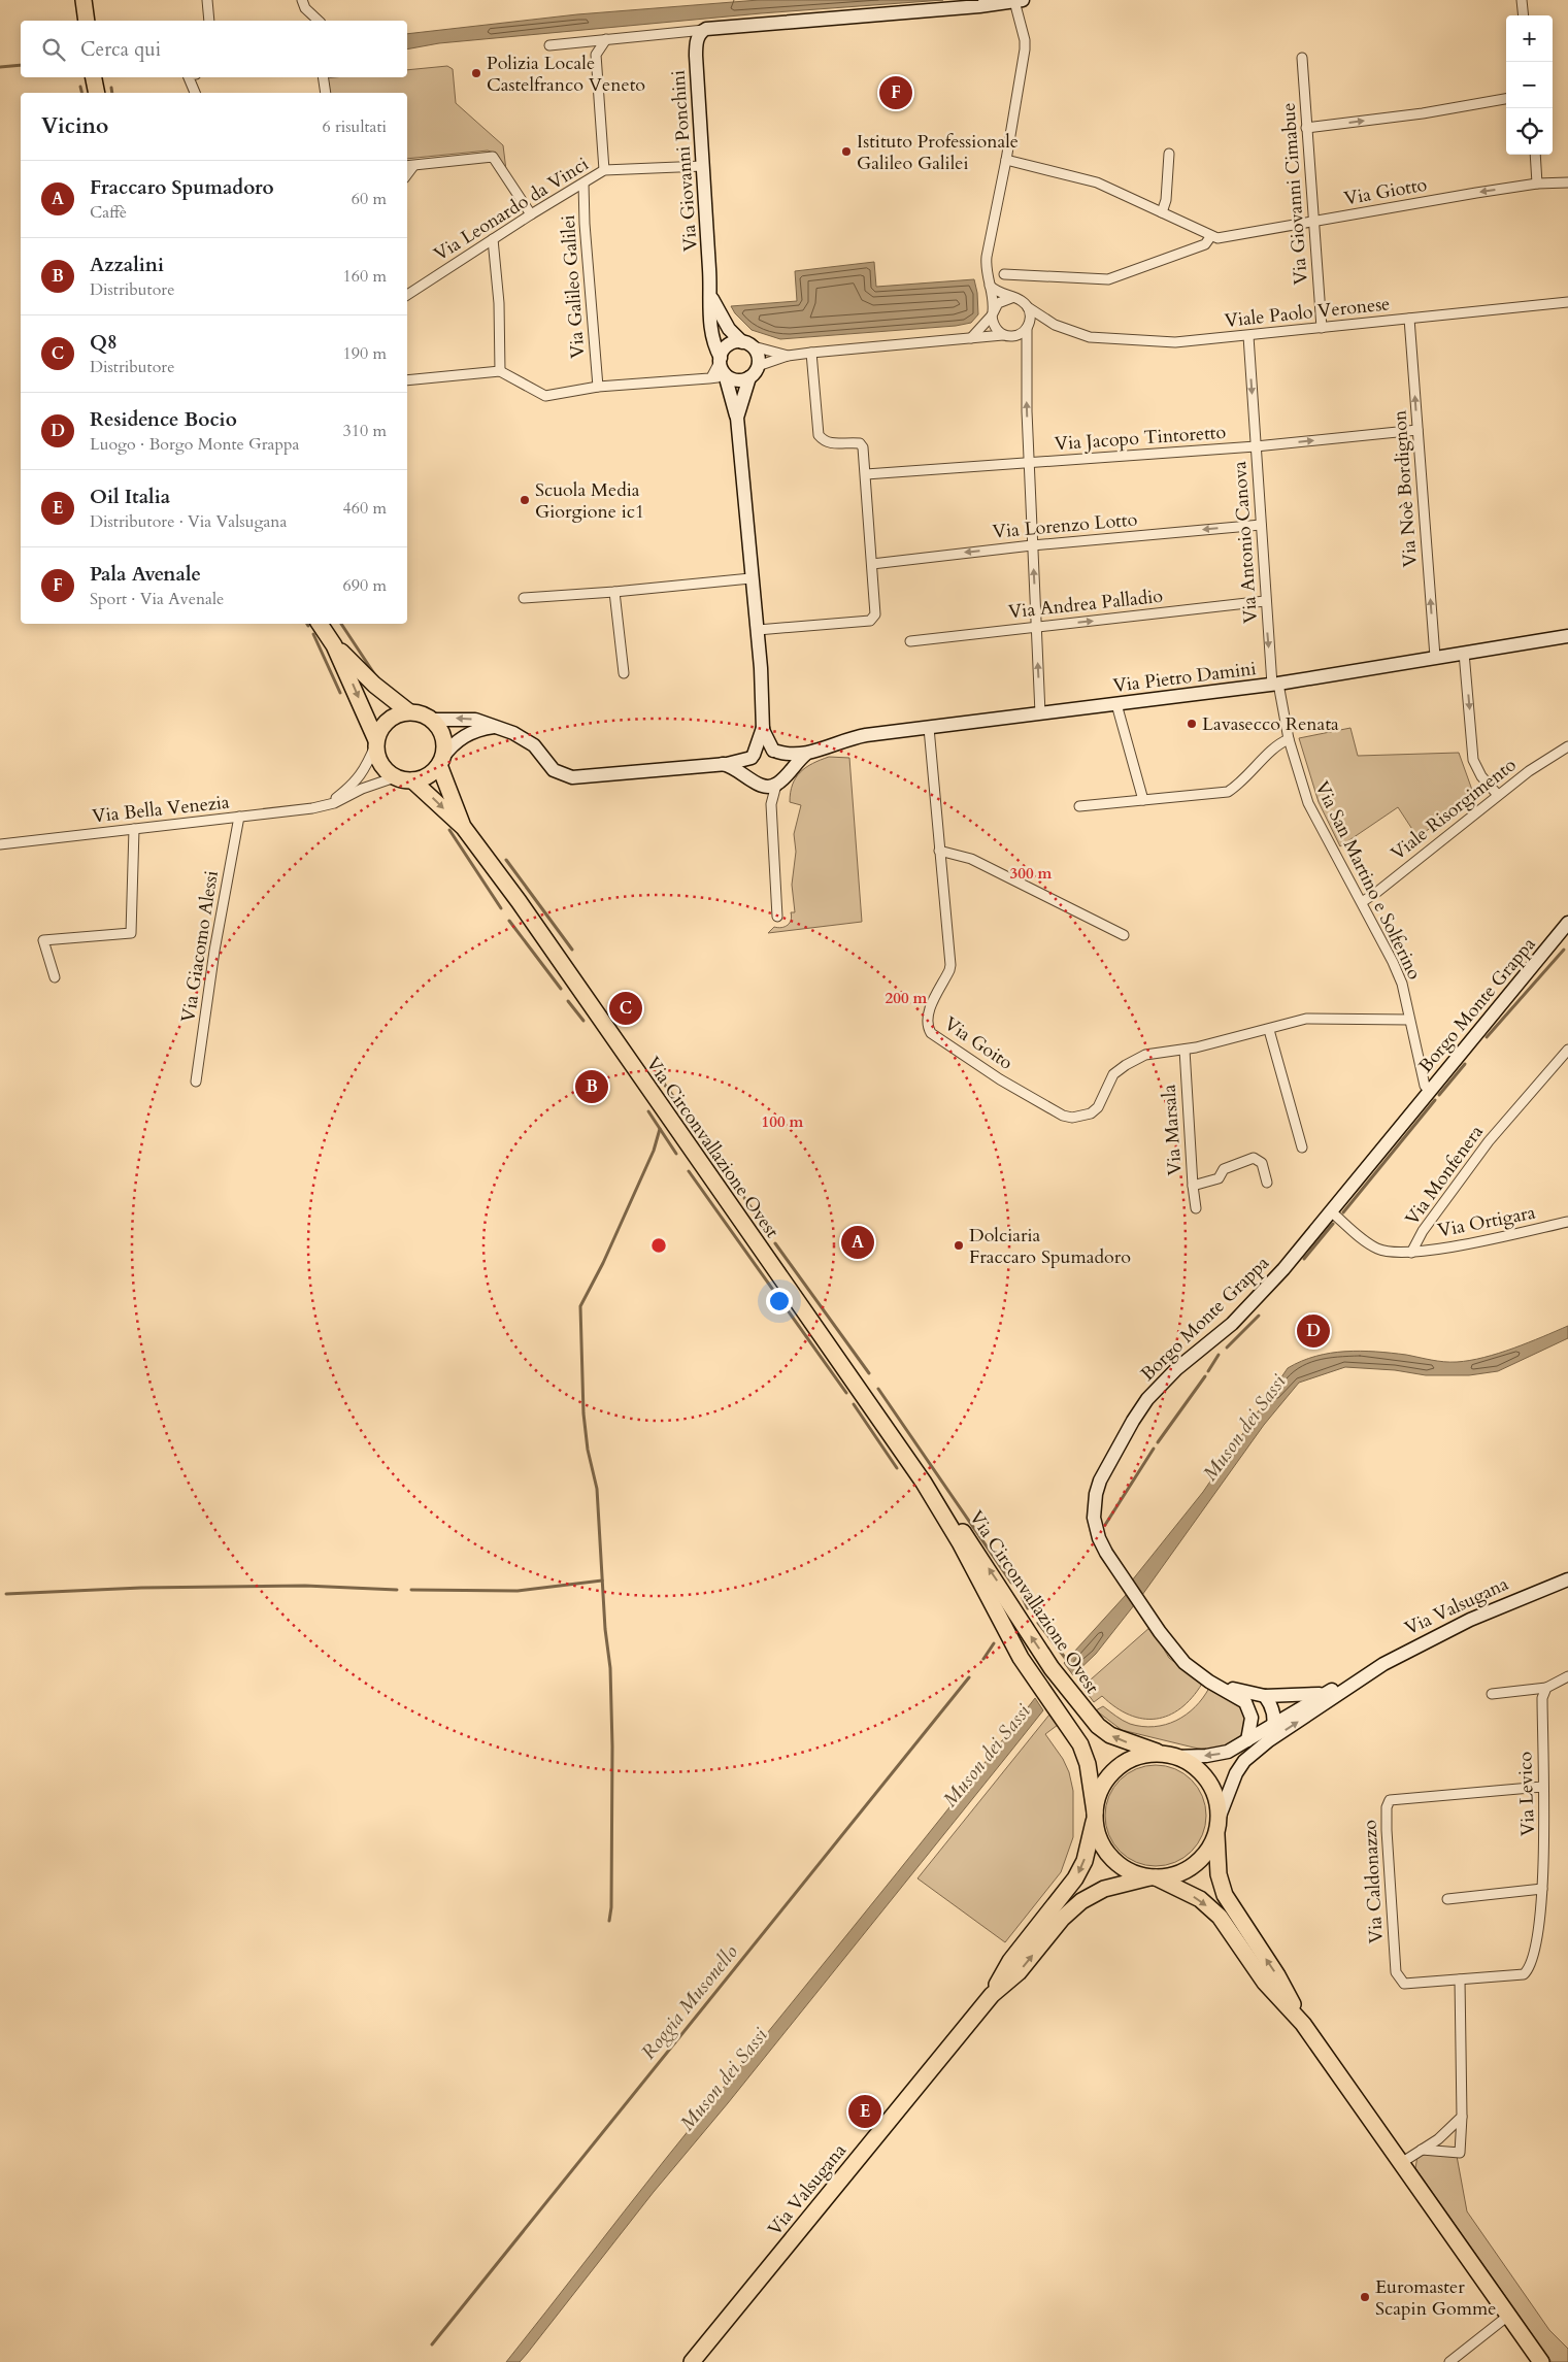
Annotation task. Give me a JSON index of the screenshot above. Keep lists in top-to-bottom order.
{
  "streets": {
    "main road": ["Via Circonvallazione Ovest", "Via Valsugana"],
    "street": [
      "Via Giovanni Ponchini",
      "Via Giotto",
      "Via Giovanni Cimabue",
      "Via Leonardo da Vinci",
      "Via Galileo Galilei",
      "Viale Paolo Veronese",
      "Via Jacopo Tintoretto",
      "Via Noè Bordignon",
      "Via Lorenzo Lotto",
      "Via Antonio Canova",
      "Via Andrea Palladio",
      "Via Pietro Damini",
      "Via Bella Venezia",
      "Viale Risorgimento",
      "Via San Martino e Solferino",
      "Via Giacomo Alessi",
      "Borgo Monte Grappa",
      "Via Goito",
      "Via Marsala",
      "Via Monfenera",
      "Via Ortigara",
      "Via Levico",
      "Via Caldonazzo"
    ]
  },
  "crossings": [
    ["Via Giovanni Ponchini", "Via Leonardo da Vinci"],
    ["Via Giotto", "Via Giovanni Cimabue"],
    ["Via Giovanni Cimabue", "Viale Paolo Veronese"],
    ["Via Leonardo da Vinci", "Via Galileo Galilei"],
    ["Viale Paolo Veronese", "Via Noè Bordignon"],
    ["Viale Paolo Veronese", "Via Antonio Canova"],
    ["Via Jacopo Tintoretto", "Via Noè Bordignon"],
    ["Via Jacopo Tintoretto", "Via Antonio Canova"],
    ["Via Noè Bordignon", "Via Pietro Damini"],
    ["Via Lorenzo Lotto", "Via Antonio Canova"],
    ["Via Antonio Canova", "Via Andrea Palladio"],
    ["Via Antonio Canova", "Via Pietro Damini"],
    ["Via Antonio Canova", "Via San Martino e Solferino"],
    ["Via Pietro Damini", "Via San Martino e Solferino"],
    ["Via Pietro Damini", "Via Goito"],
    ["Via Bella Venezia", "Via Giacomo Alessi"],
    ["Via Bella Venezia", "Via Circonvallazione Ovest"],
    ["Viale Risorgimento", "Via San Martino e Solferino"],
    ["Via San Martino e Solferino", "Borgo Monte Grappa"],
    ["Borgo Monte Grappa", "Via Monfenera"],
    ["Via Goito", "Via Marsala"],
    ["Via Circonvallazione Ovest", "Via Valsugana"],
    ["Via Monfenera", "Via Ortigara"],
    ["Via Levico", "Via Caldonazzo"]
  ],
  "one_way": [
    "Via Giotto",
    "Via Noè Bordignon",
    "Via Lorenzo Lotto",
    "Via Antonio Canova",
    "Via Andrea Palladio"
  ],
  "water": ["Muson dei Sassi", "Roggia Musonello"],
  "places": [
    "Polizia Locale Castelfranco Veneto",
    "Istituto Professionale Galileo Galilei",
    "Scuola Media Giorgione ic1",
    "Lavasecco Renata",
    "Dolciaria Fraccaro Spumadoro",
    "Euromaster Scapin Gomme"
  ],
  "page": {
    "map_buttons": ["+", "−"],
    "search": "Cerca qui",
    "pins": [
      "F",
      "C",
      "B",
      "A",
      "D",
      "E"
    ],
    "heading": ["Vicino", "6 risultati"],
    "list": [
      {
        "mark": "A",
        "name": "Fraccaro Spumadoro",
        "note": "Caffè",
        "value": "60 m"
      },
      {
        "mark": "B",
        "name": "Azzalini",
        "note": "Distributore",
        "value": "160 m"
      },
      {
        "mark": "C",
        "name": "Q8",
        "note": "Distributore",
        "value": "190 m"
      },
      {
        "mark": "D",
        "name": "Residence Bocio",
        "note": "Luogo · Borgo Monte Grappa",
        "value": "310 m"
      },
      {
        "mark": "E",
        "name": "Oil Italia",
        "note": "Distributore · Via Valsugana",
        "value": "460 m"
      },
      {
        "mark": "F",
        "name": "Pala Avenale",
        "note": "Sport · Via Avenale",
        "value": "690 m"
      }
    ]
  },
  "rings": ["300 m", "200 m", "100 m"]
}
